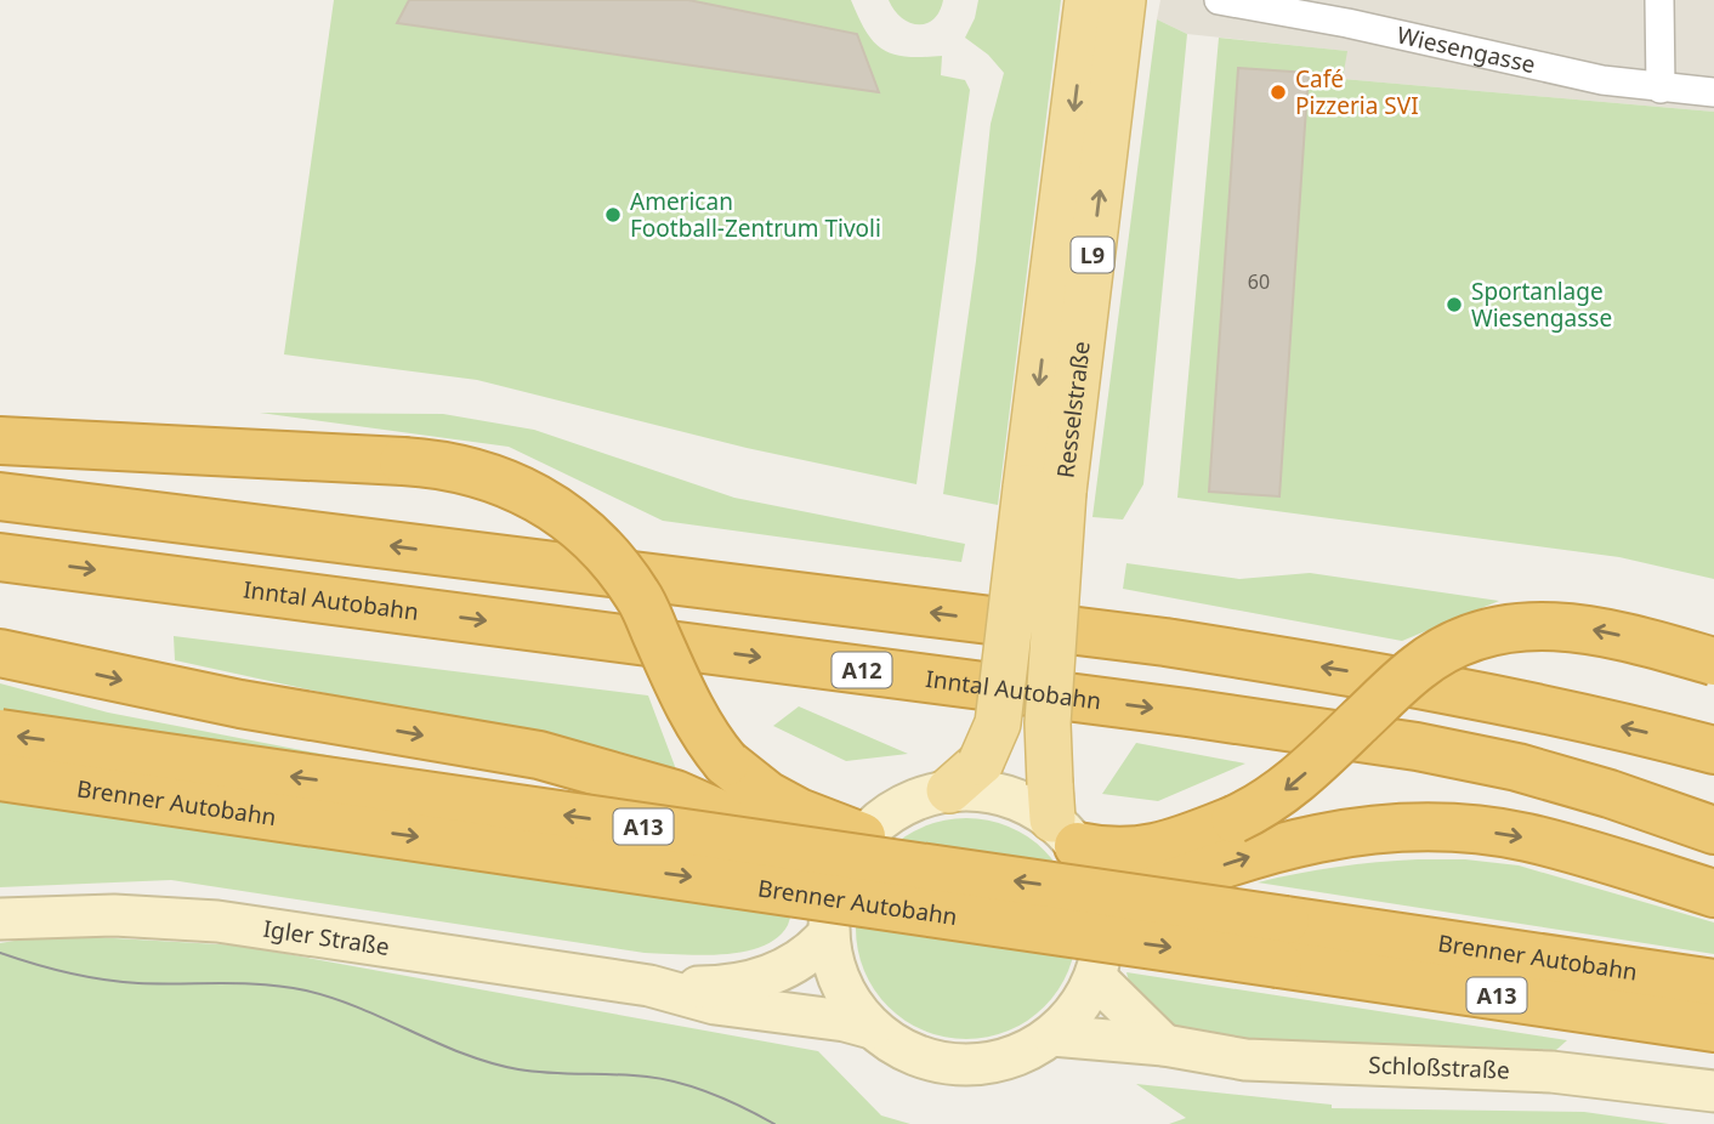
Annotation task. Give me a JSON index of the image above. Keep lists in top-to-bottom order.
{
  "streets": {
    "highway": [
      "Inntal Autobahn",
      "A12",
      "Brenner Autobahn",
      "A13"
    ],
    "main road": [
      "L9",
      "Resselstraße",
      "Igler Straße",
      "Schloßstraße"
    ],
    "street": ["Wiesengasse"]
  },
  "crossings": [
    ["L9", "Resselstraße"],
    ["L9", "Igler Straße"],
    ["L9", "Schloßstraße"],
    ["Resselstraße", "Igler Straße"],
    ["Resselstraße", "Schloßstraße"],
    ["Igler Straße", "Schloßstraße"]
  ],
  "places": ["Café Pizzeria SVI", "American Football-Zentrum Tivoli", "Sportanlage Wiesengasse"],
  "house_numbers": ["60"]
}
